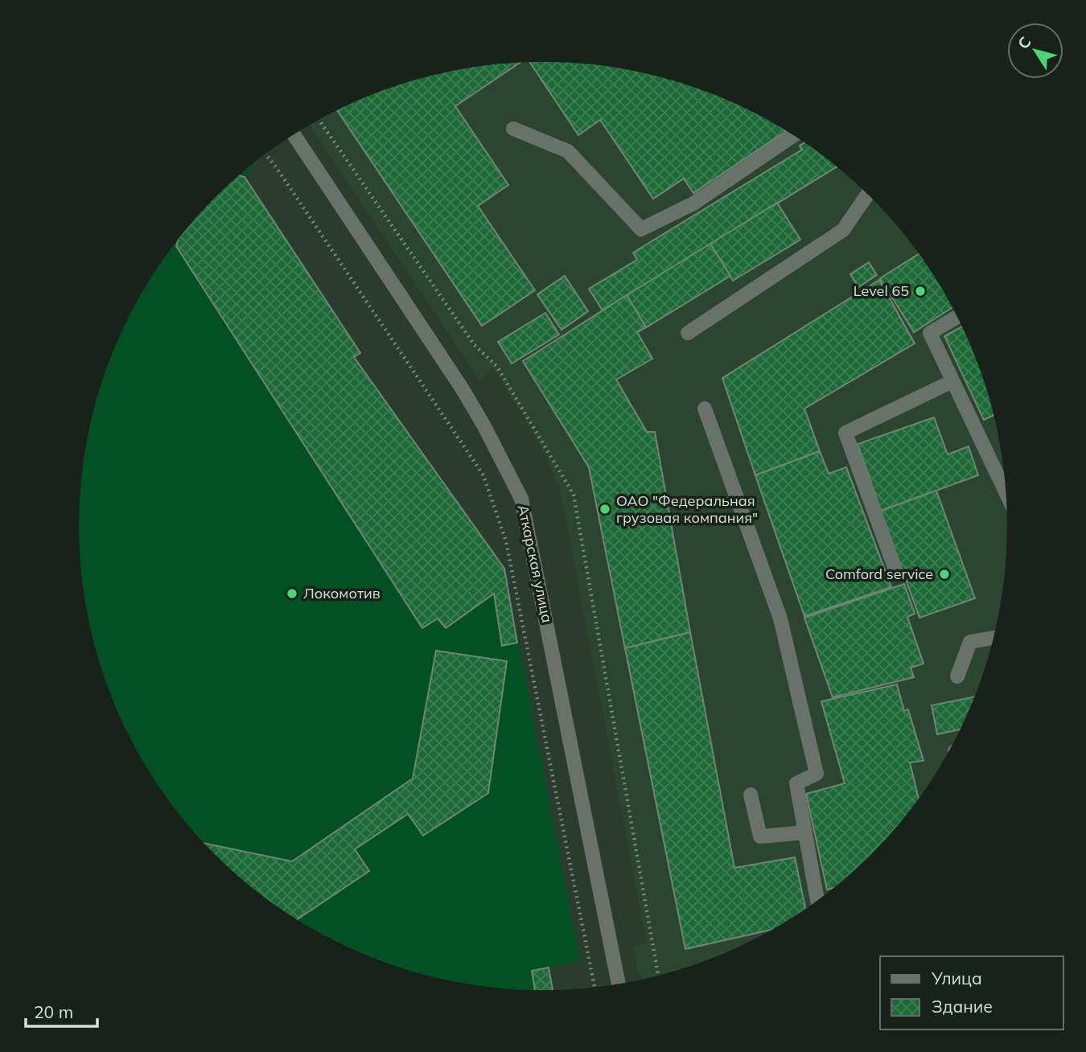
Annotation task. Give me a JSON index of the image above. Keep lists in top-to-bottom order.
{
  "streets": {
    "street": ["Аткарская улица"]
  },
  "places": [
    "Level 65",
    "ОАО \"Федеральная грузовая компания\"",
    "Comford service",
    "Локомотив"
  ],
  "legend": ["Улица", "Здание"],
  "scale_bar": "20 m",
  "north": "top left"
}
